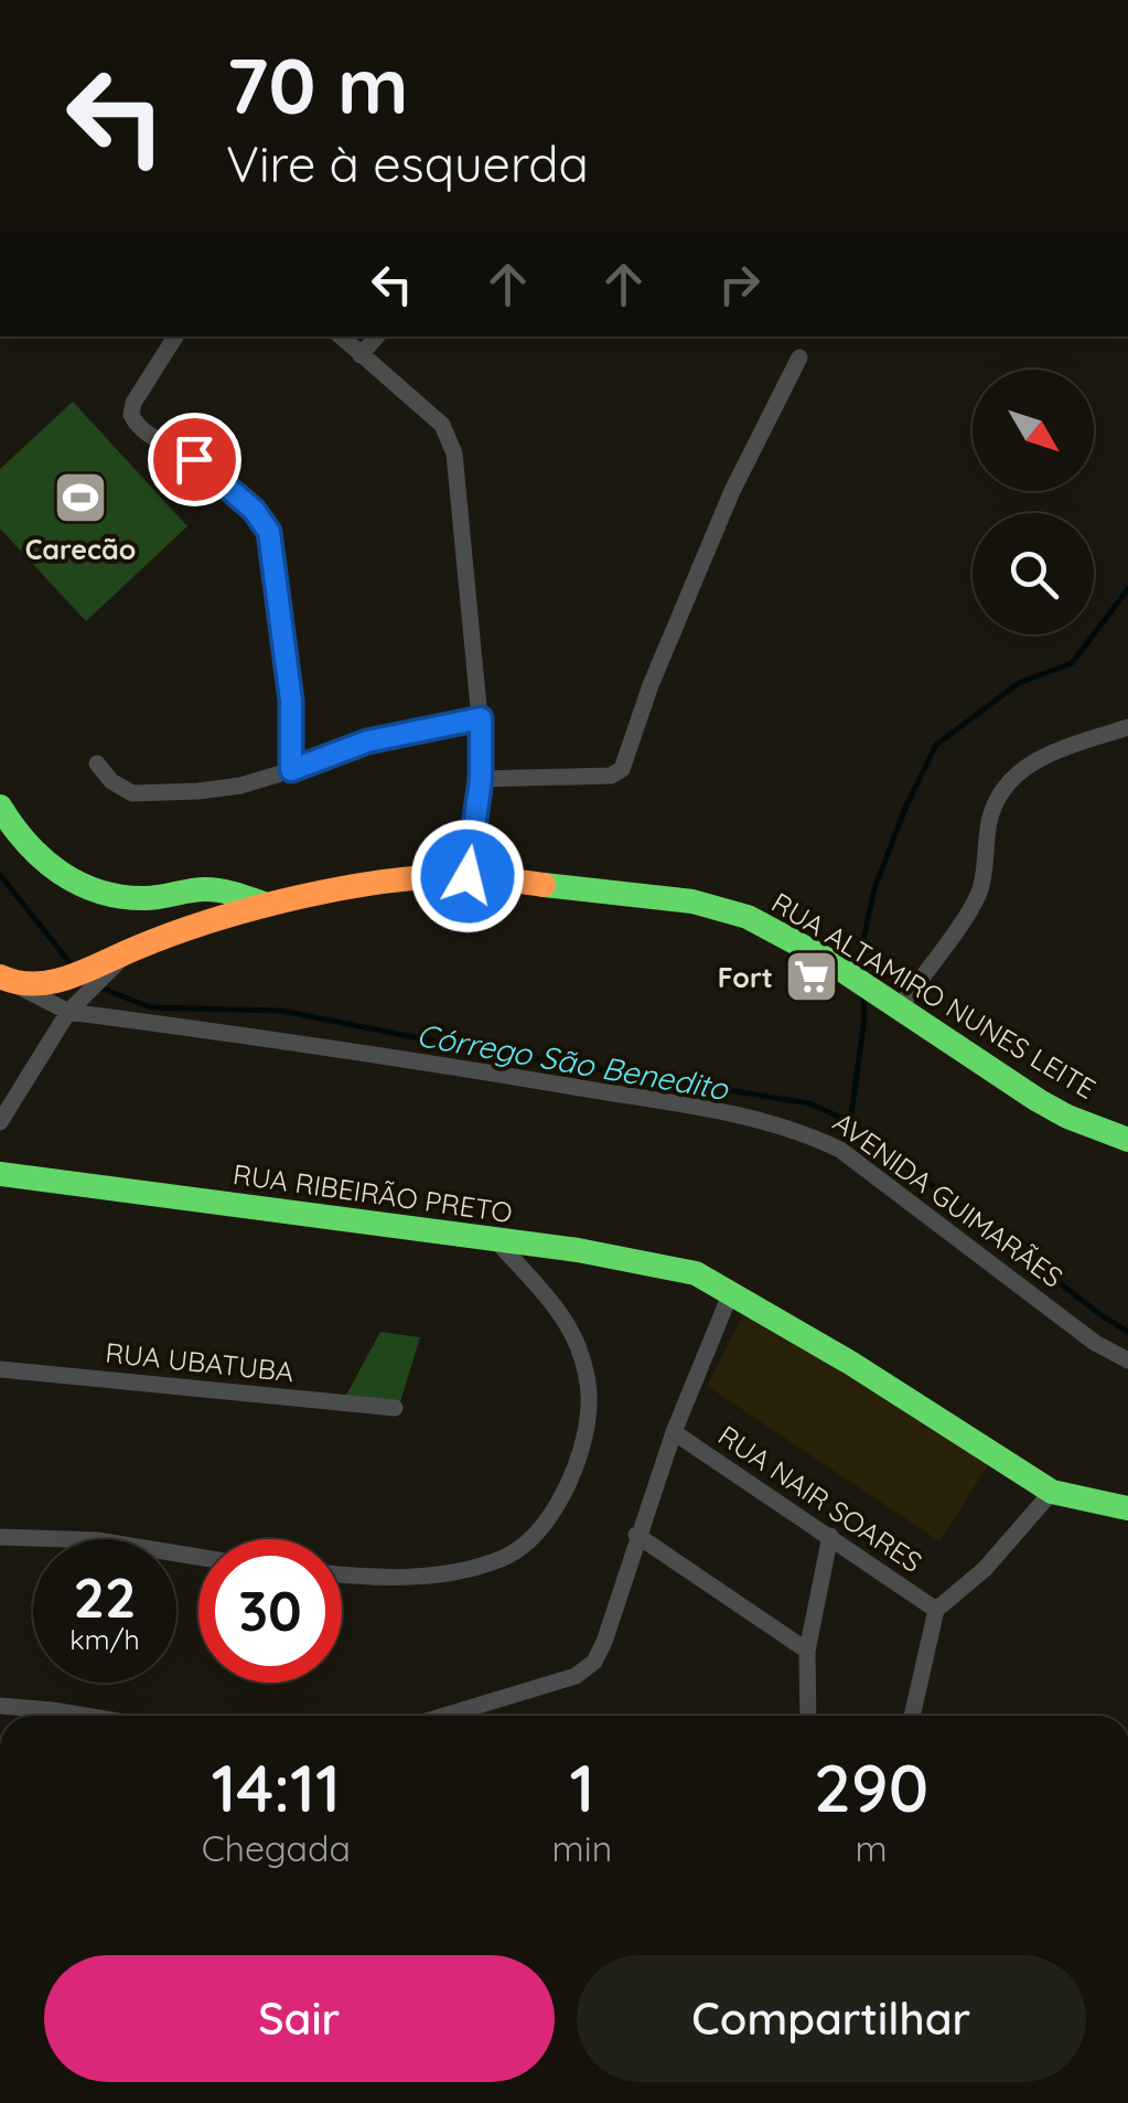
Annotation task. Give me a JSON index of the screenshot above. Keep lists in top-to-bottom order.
{
  "streets": {
    "street": [
      "RUA ALTAMIRO NUNES LEITE",
      "RUA RIBEIRÃO PRETO",
      "AVENIDA GUIMARÃES",
      "RUA UBATUBA",
      "RUA NAIR SOARES"
    ]
  },
  "crossings": [
    ["RUA ALTAMIRO NUNES LEITE", "AVENIDA GUIMARÃES"]
  ],
  "water": ["Córrego São Benedito"],
  "places": {
    "sports": ["Carecão"],
    "supermarket": ["Fort"]
  },
  "north": "bottom right",
  "page": {
    "turn": ["70 m", "Vire à esquerda"],
    "speed": "22 km/h",
    "limit": "30",
    "eta": [
      "14:11",
      "Chegada",
      "1",
      "min",
      "290",
      "m"
    ],
    "buttons": ["Sair", "Compartilhar"]
  }
}
